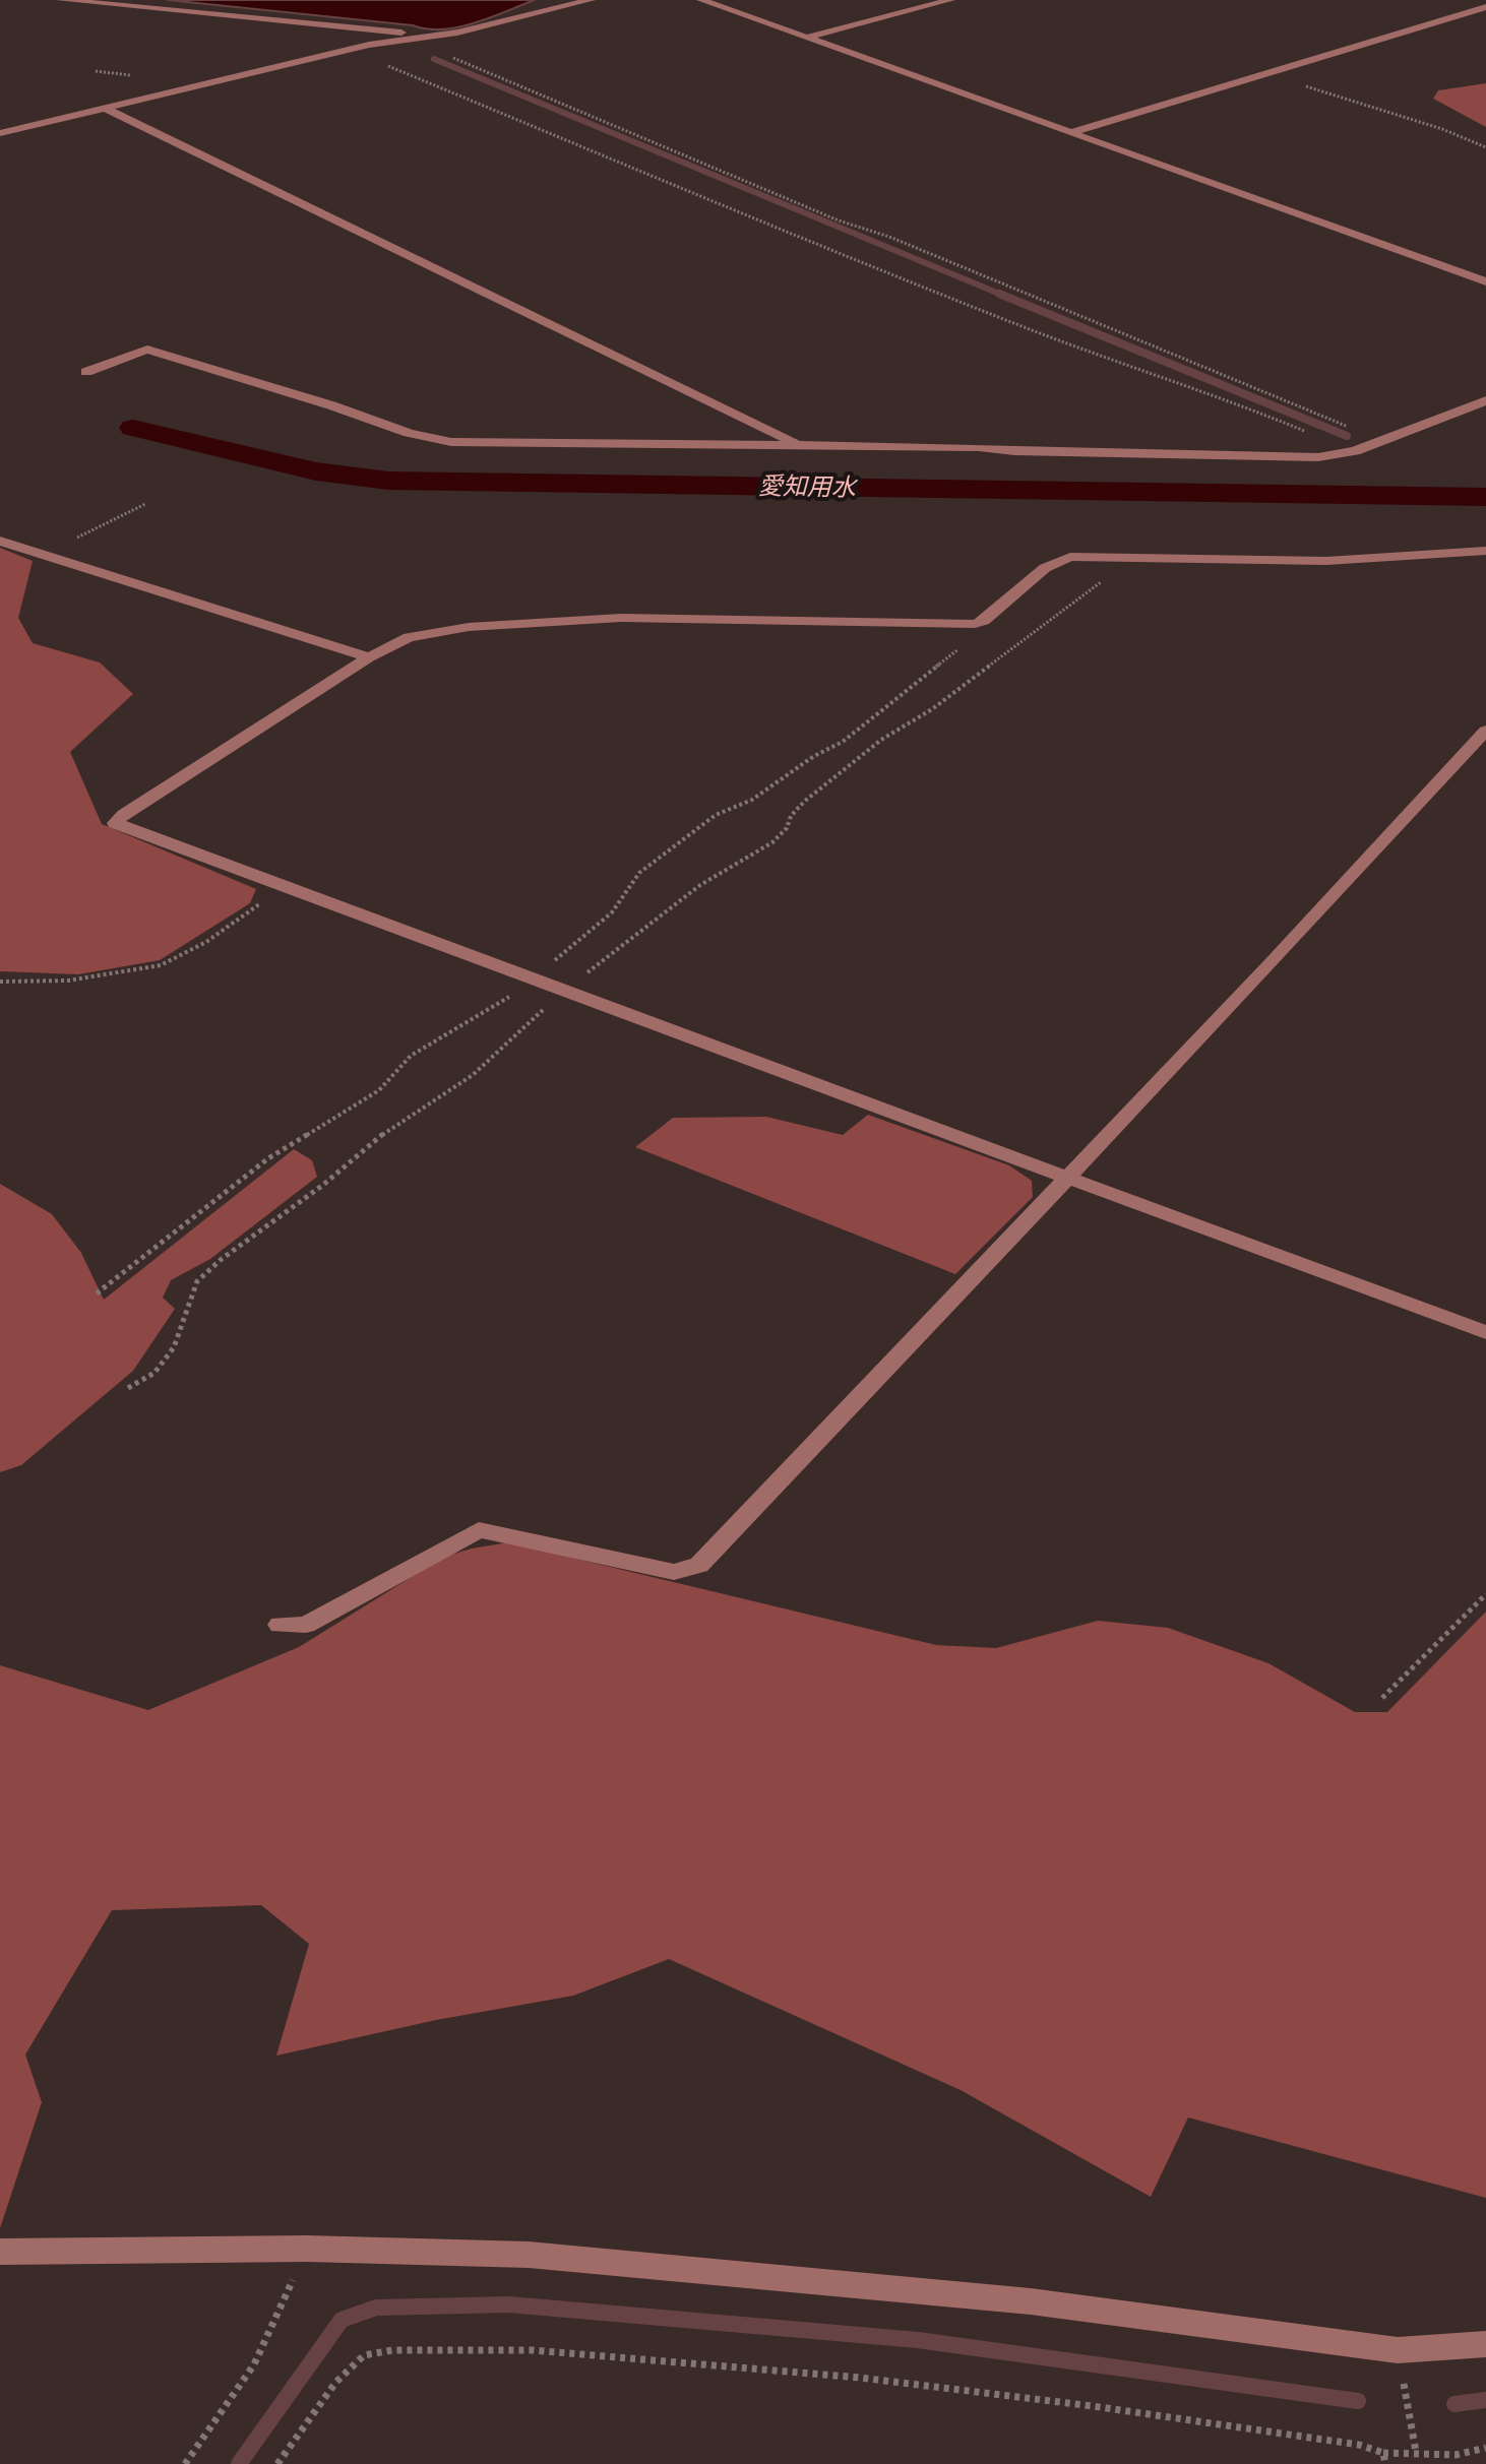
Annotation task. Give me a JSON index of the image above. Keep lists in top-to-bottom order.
{
  "water": ["愛知用水"]
}
